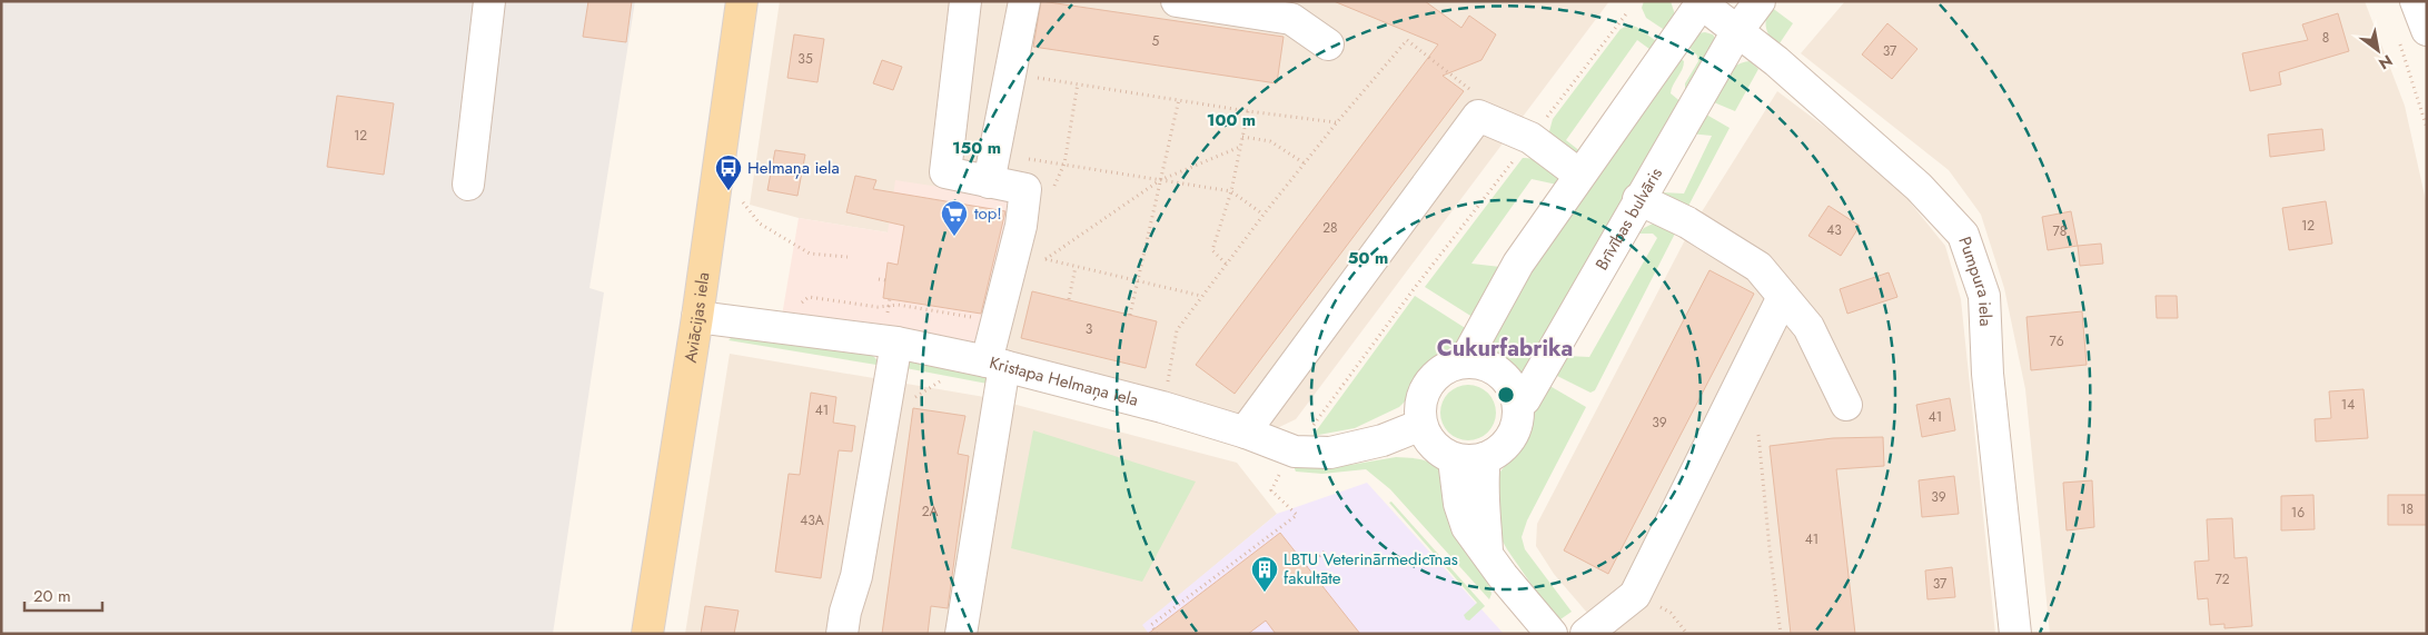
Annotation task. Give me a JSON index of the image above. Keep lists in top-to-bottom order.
{
  "streets": {
    "main road": ["Aviācijas iela"],
    "street": ["Brīvības bulvāris", "Pumpura iela", "Kristapa Helmaņa iela"]
  },
  "crossings": [
    ["Brīvības bulvāris", "Pumpura iela"],
    ["Brīvības bulvāris", "Kristapa Helmaņa iela"],
    ["Aviācijas iela", "Kristapa Helmaņa iela"]
  ],
  "districts": ["Cukurfabrika"],
  "places": {
    "bus stop": ["Helmaņa iela"],
    "supermarket": ["top!"],
    "building": ["LBTU Veterinārmedicīnas fakultāte"]
  },
  "house_numbers": [
    "8",
    "5",
    "37",
    "35",
    "12",
    "12",
    "28",
    "43",
    "78",
    "3",
    "76",
    "14",
    "41",
    "41",
    "39",
    "39",
    "18",
    "2A",
    "16",
    "43A",
    "41",
    "72",
    "37"
  ],
  "scale_bar": "20 m",
  "north": "bottom right",
  "rings": ["100 m", "150 m", "50 m"]
}
